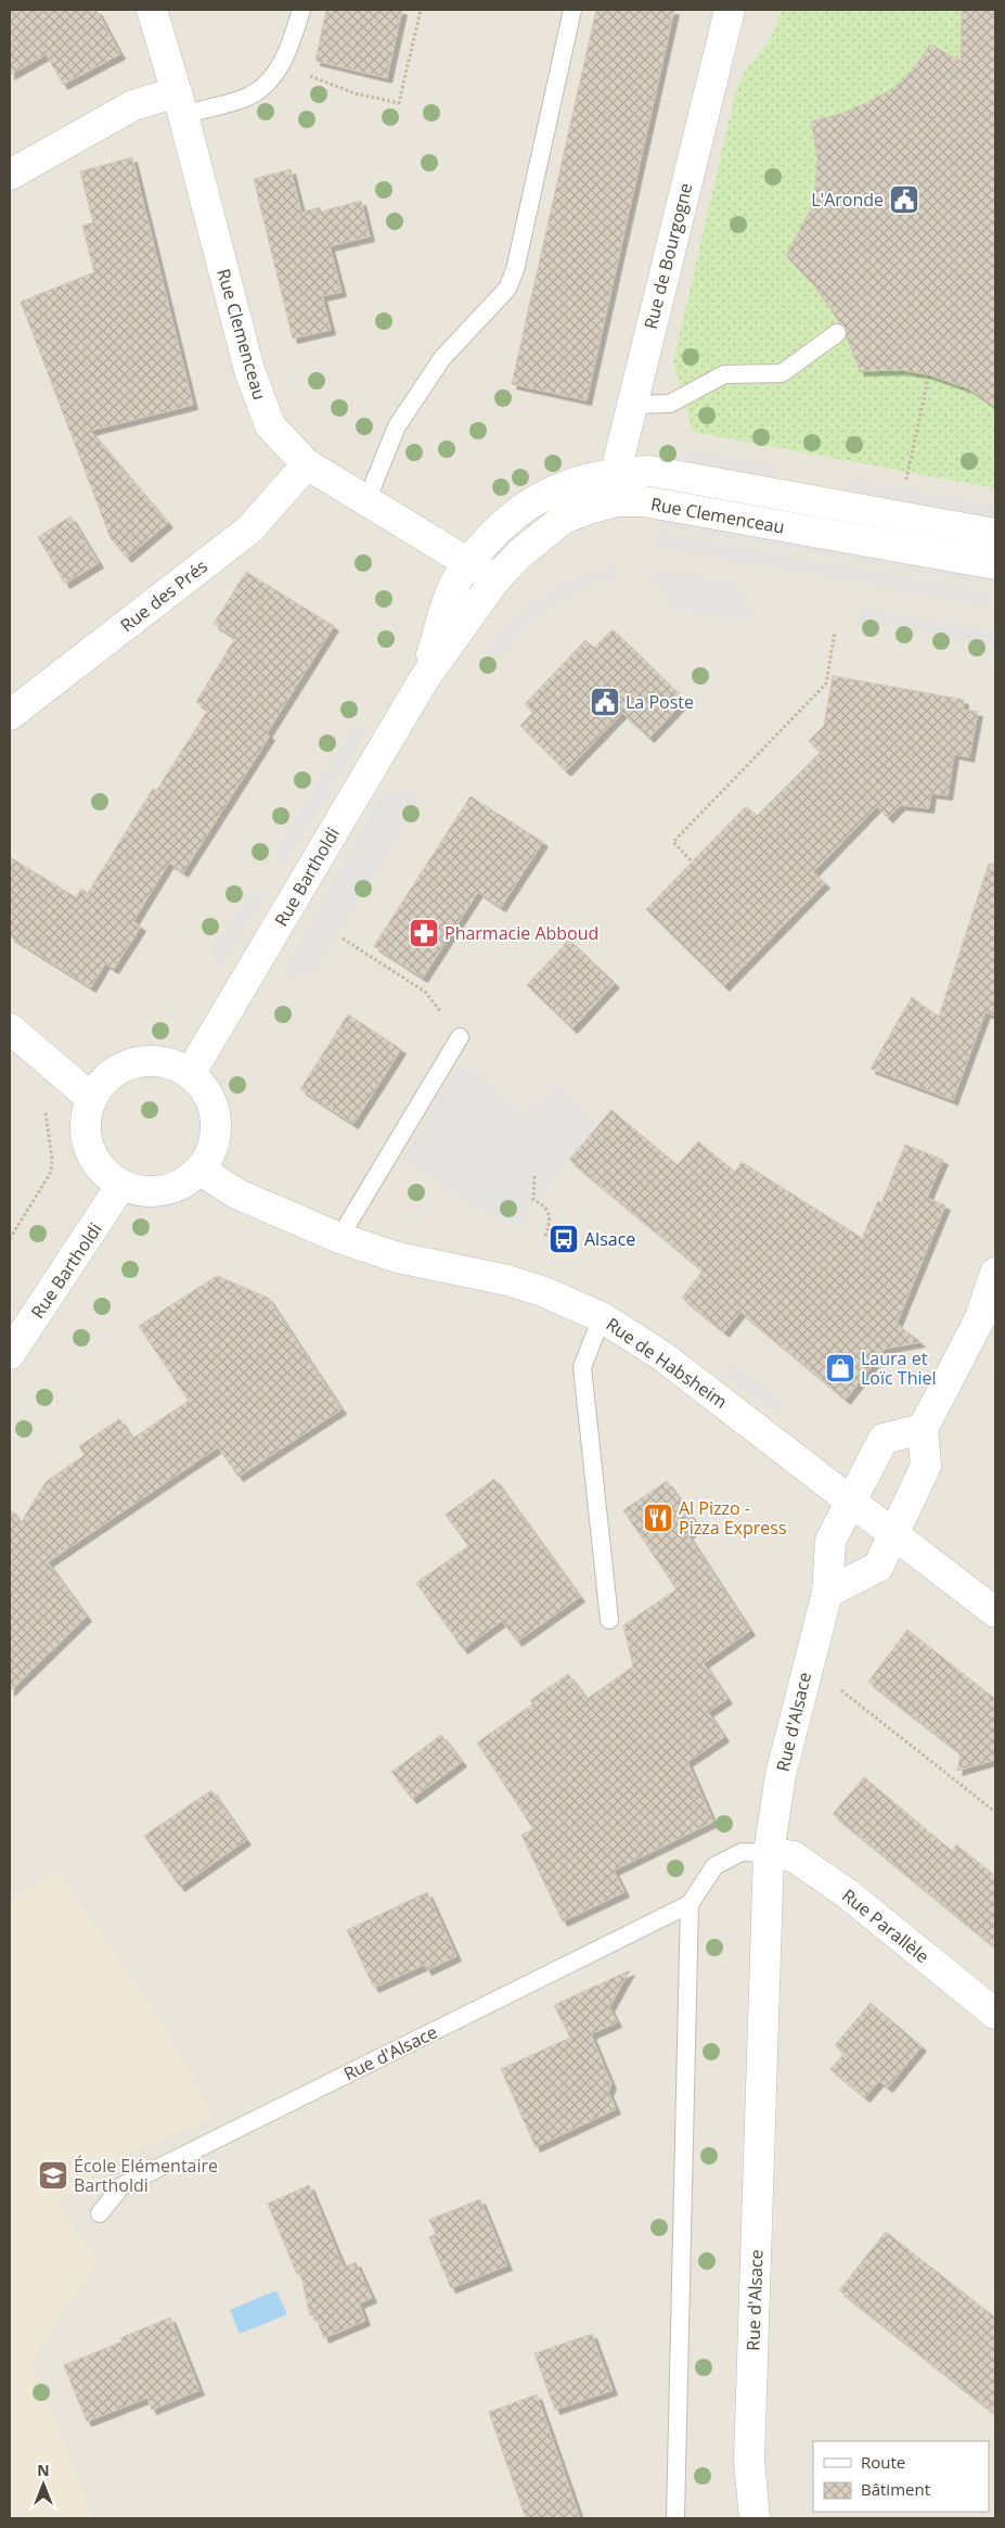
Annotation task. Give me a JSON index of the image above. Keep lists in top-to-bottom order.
{
  "streets": {
    "street": [
      "Rue de Bourgogne",
      "Rue Clemenceau",
      "Rue des Prés",
      "Rue Bartholdi",
      "Rue de Habsheim",
      "Rue d'Alsace",
      "Rue Parallèle"
    ]
  },
  "crossings": [
    ["Rue de Bourgogne", "Rue Clemenceau"],
    ["Rue Clemenceau", "Rue des Prés"],
    ["Rue Clemenceau", "Rue Bartholdi"],
    ["Rue Bartholdi", "Rue de Habsheim"],
    ["Rue de Habsheim", "Rue d'Alsace"],
    ["Rue d'Alsace", "Rue Parallèle"]
  ],
  "places": {
    "public building": ["L'Aronde", "La Poste"],
    "pharmacy": ["Pharmacie Abboud"],
    "bus stop": ["Alsace"],
    "shop": ["Laura et Loïc Thiel"],
    "restaurant": ["Al Pizzo - Pizza Express"],
    "school or university": ["École Elémentaire Bartholdi"]
  },
  "legend": ["Route", "Bâtiment"],
  "north": "top"
}
